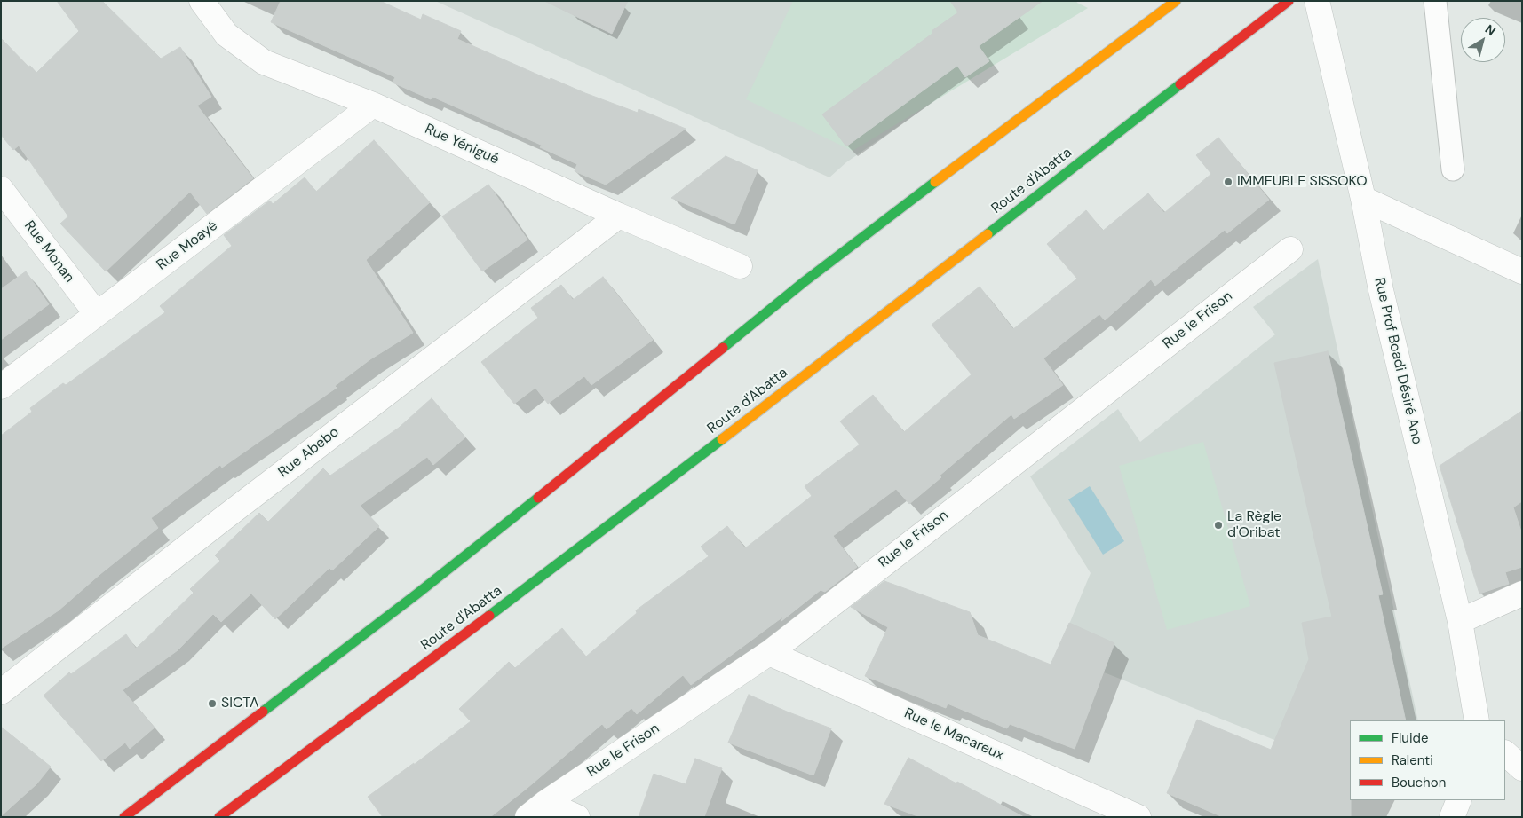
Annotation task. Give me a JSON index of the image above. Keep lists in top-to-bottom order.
{
  "streets": {
    "street": [
      "Rue Yénigué",
      "Route d'Abatta",
      "Rue Moayé",
      "Rue Monan",
      "Rue le Frison",
      "Rue Prof Boadi Désiré Ano",
      "Rue Abebo",
      "Rue le Macareux"
    ]
  },
  "crossings": [
    ["Rue Yénigué", "Rue Moayé"],
    ["Rue Yénigué", "Rue Abebo"],
    ["Rue Moayé", "Rue Monan"],
    ["Rue le Frison", "Rue le Macareux"]
  ],
  "places": ["IMMEUBLE SISSOKO", "La Règle d'Oribat", "SICTA"],
  "legend": ["Fluide", "Ralenti", "Bouchon"],
  "north": "top right"
}
